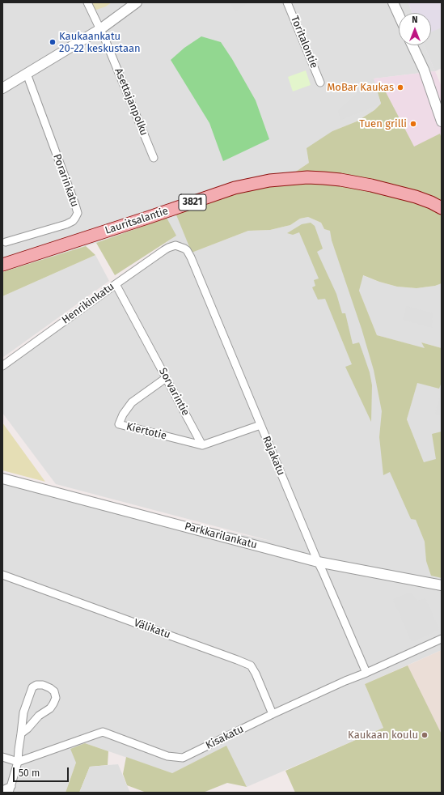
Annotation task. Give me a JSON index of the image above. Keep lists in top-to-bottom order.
{
  "streets": {
    "main road": ["3821", "Lauritsalantie"],
    "street": [
      "Toritalontie",
      "Asettajanpolku",
      "Porarinkatu",
      "Henrikinkatu",
      "Sorvarintie",
      "Kiertotie",
      "Rajakatu",
      "Parkkarilankatu",
      "Välikatu",
      "Kisakatu"
    ]
  },
  "crossings": [
    ["Henrikinkatu", "Sorvarintie"],
    ["Henrikinkatu", "Rajakatu"],
    ["Sorvarintie", "Kiertotie"],
    ["Rajakatu", "Parkkarilankatu"],
    ["Rajakatu", "Kisakatu"],
    ["Välikatu", "Kisakatu"]
  ],
  "places": [
    "Kaukaankatu 20-22 keskustaan",
    "MoBar Kaukas",
    "Tuen grilli",
    "Kaukaan koulu"
  ],
  "scale_bar": "50 m",
  "north": "top"
}
